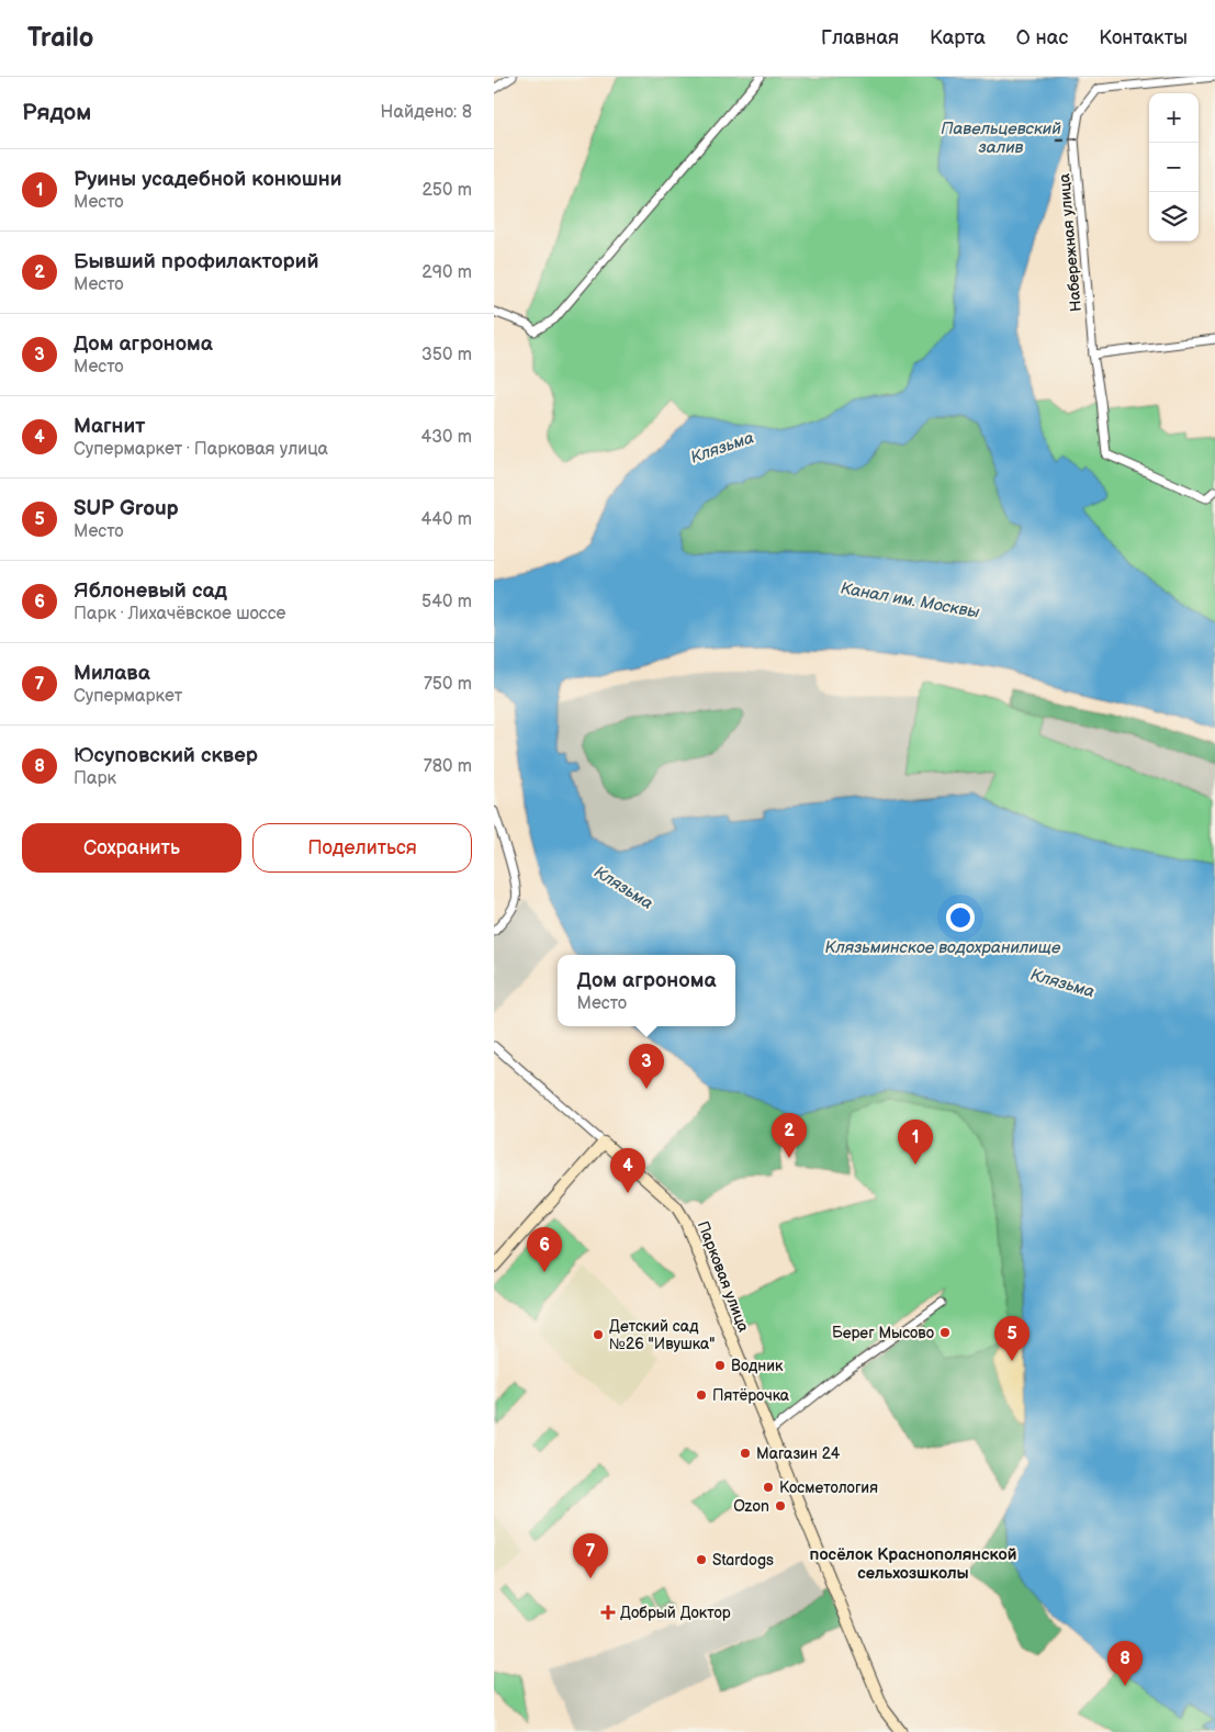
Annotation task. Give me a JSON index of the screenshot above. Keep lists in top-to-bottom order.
{
  "streets": {
    "street": ["Набережная улица", "Парковая улица"]
  },
  "districts": ["посёлок Краснополянской сельхозшколы"],
  "water": [
    "Павельцевский залив",
    "Клязьма",
    "Канал им. Москвы",
    "Клязьминское водохранилище"
  ],
  "places": {
    "other": [
      "Берег Мысово",
      "Детский сад №26 \"Ивушка\"",
      "Водник",
      "Пятёрочка",
      "Магазин 24",
      "Косметология",
      "Ozon",
      "Stardogs"
    ],
    "health": ["Добрый Доктор"]
  },
  "page": {
    "header": "Trailo",
    "nav": [
      "Главная",
      "Карта",
      "О нас",
      "Контакты"
    ],
    "heading": ["Рядом", "Найдено: 8"],
    "map_buttons": ["+", "−"],
    "list": [
      {
        "mark": "1",
        "name": "Руины усадебной конюшни",
        "note": "Место",
        "value": "250 m"
      },
      {
        "mark": "2",
        "name": "Бывший профилакторий",
        "note": "Место",
        "value": "290 m"
      },
      {
        "mark": "3",
        "name": "Дом агронома",
        "note": "Место",
        "value": "350 m"
      },
      {
        "mark": "4",
        "name": "Магнит",
        "note": "Супермаркет · Парковая улица",
        "value": "430 m"
      },
      {
        "mark": "5",
        "name": "SUP Group",
        "note": "Место",
        "value": "440 m"
      },
      {
        "mark": "6",
        "name": "Яблоневый сад",
        "note": "Парк · Лихачёвское шоссе",
        "value": "540 m"
      },
      {
        "mark": "7",
        "name": "Милава",
        "note": "Супермаркет",
        "value": "750 m"
      },
      {
        "mark": "8",
        "name": "Юсуповский сквер",
        "note": "Парк",
        "value": "780 m"
      }
    ],
    "buttons": ["Сохранить", "Поделиться"],
    "popup": ["Дом агронома", "Место"],
    "pins": [
      "3",
      "2",
      "1",
      "4",
      "6",
      "5",
      "7",
      "8"
    ]
  }
}
